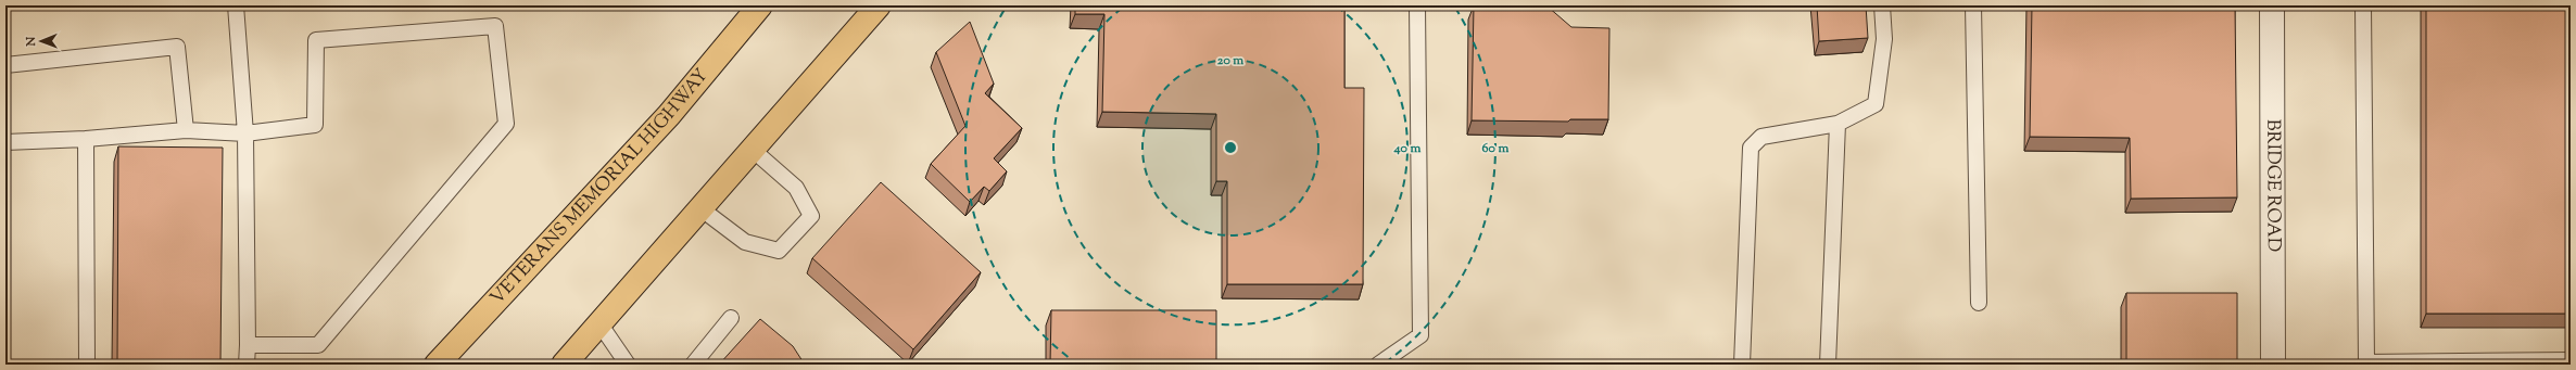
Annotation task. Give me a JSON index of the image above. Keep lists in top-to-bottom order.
{
  "streets": {
    "highway": ["VETERANS MEMORIAL HIGHWAY"],
    "street": ["BRIDGE ROAD"]
  },
  "north": "left",
  "rings": ["20 m", "40 m", "60 m"]
}
